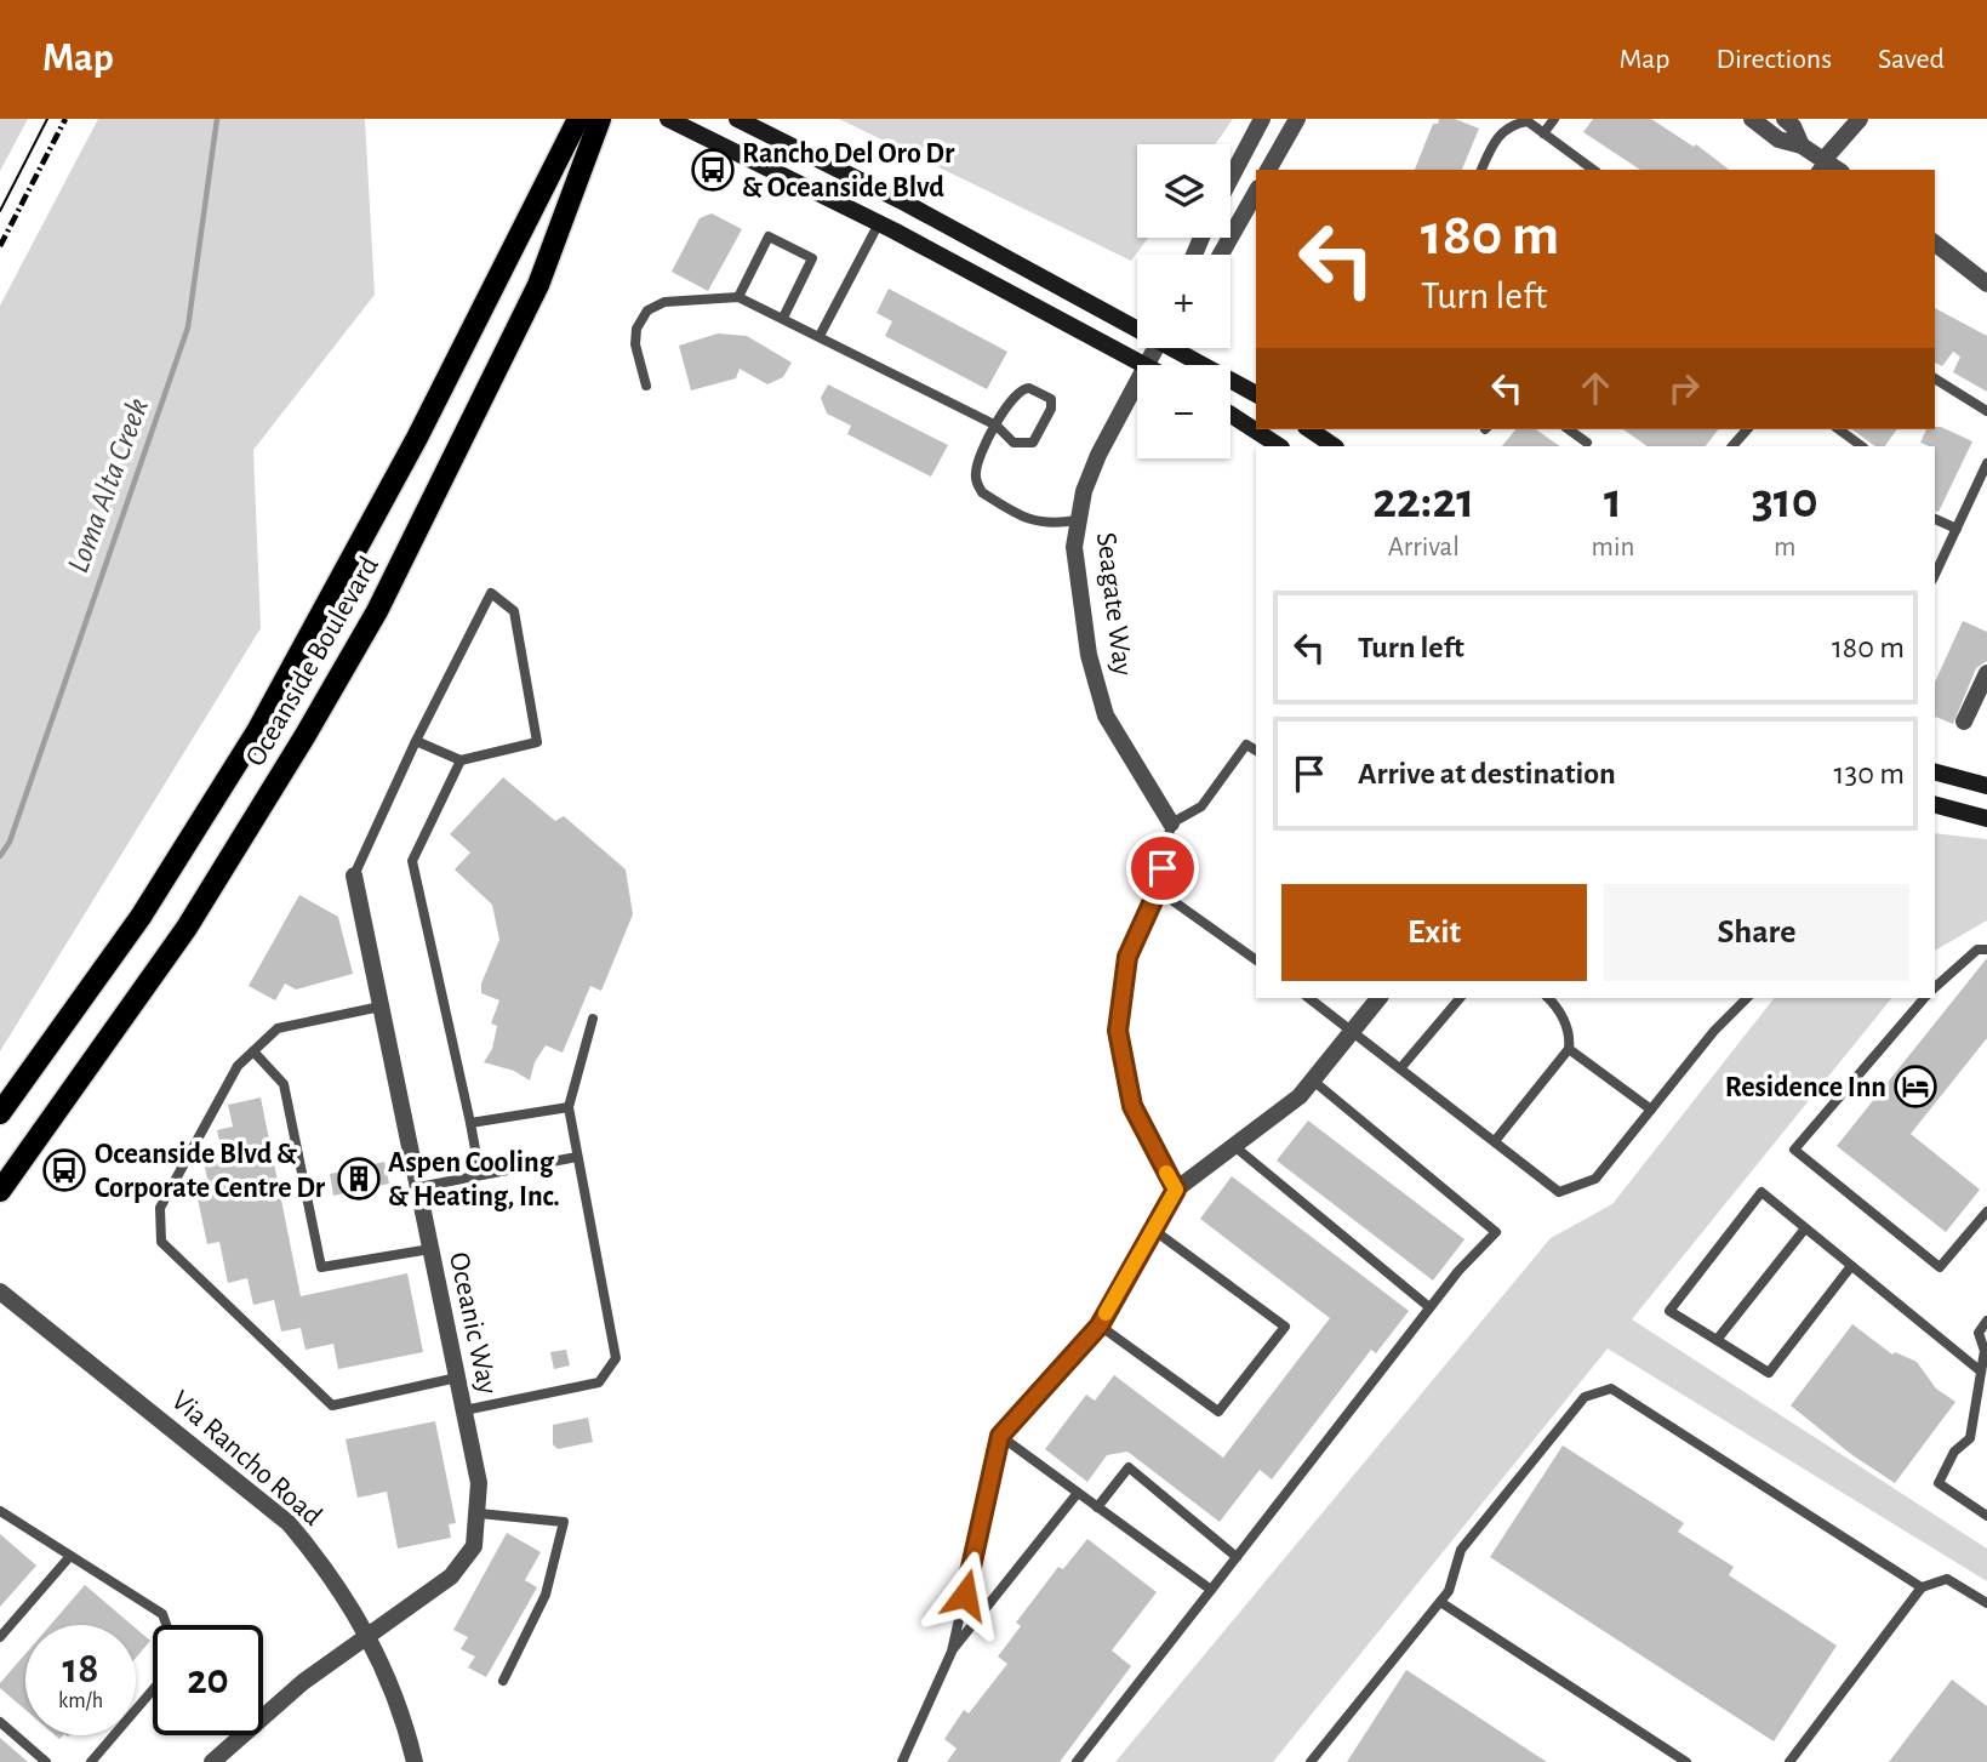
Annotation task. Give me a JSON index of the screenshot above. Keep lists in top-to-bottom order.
{
  "streets": {
    "main road": ["Oceanside Boulevard"],
    "street": ["Seagate Way", "Oceanic Way", "Via Rancho Road"]
  },
  "crossings": [
    ["Oceanic Way", "Via Rancho Road"]
  ],
  "water": ["Loma Alta Creek"],
  "places": {
    "bus stop": ["Rancho Del Oro Dr & Oceanside Blvd", "Oceanside Blvd & Corporate Centre Dr"],
    "hotel": ["Residence Inn"],
    "building": ["Aspen Cooling & Heating, Inc."]
  },
  "page": {
    "header": "Map",
    "nav": ["Map", "Directions", "Saved"],
    "map_buttons": ["+", "−"],
    "turn": ["180 m", "Turn left"],
    "eta": [
      "22:21",
      "Arrival",
      "1",
      "min",
      "310",
      "m"
    ],
    "list": [
      {
        "name": "Turn left",
        "value": "180 m"
      },
      {
        "name": "Arrive at destination",
        "value": "130 m"
      }
    ],
    "buttons": ["Exit", "Share"],
    "speed": "18 km/h",
    "limit": "20"
  }
}
